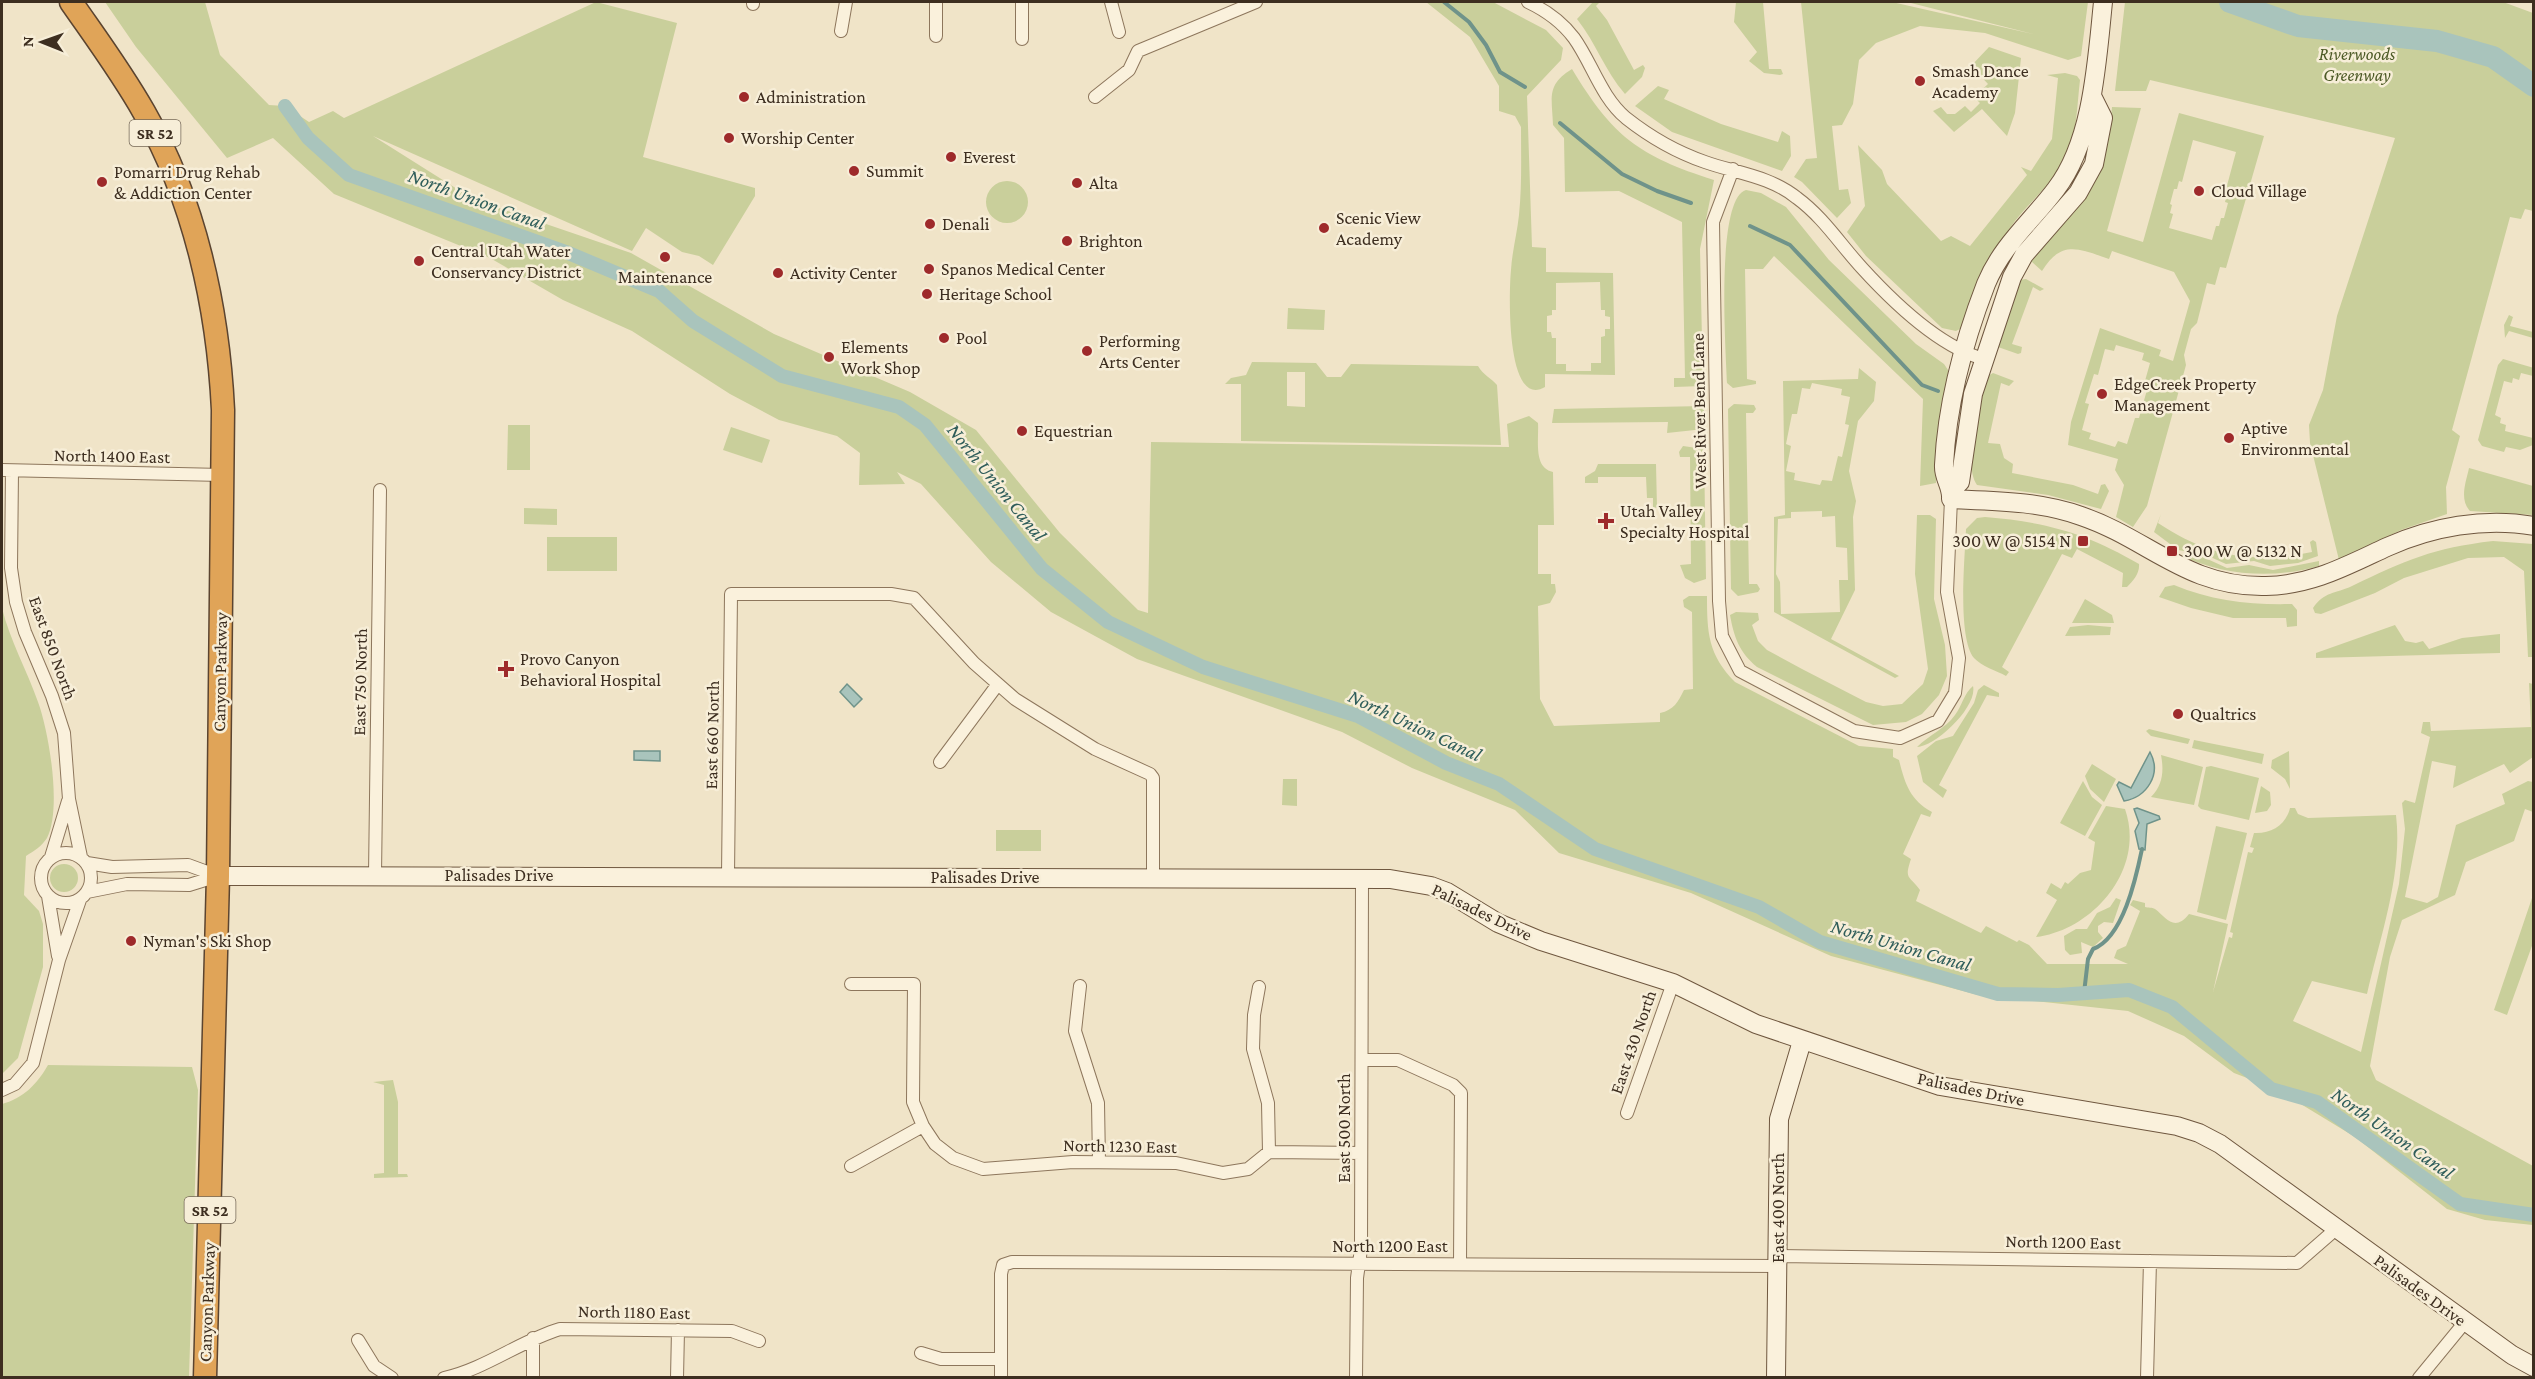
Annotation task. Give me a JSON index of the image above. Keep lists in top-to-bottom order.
{
  "streets": {
    "highway": ["SR 52", "Canyon Parkway"],
    "street": [
      "West River Bend Lane",
      "North 1400 East",
      "East 850 North",
      "East 750 North",
      "East 660 North",
      "Palisades Drive",
      "East 430 North",
      "East 500 North",
      "North 1230 East",
      "East 400 North",
      "North 1200 East",
      "North 1180 East"
    ]
  },
  "crossings": [
    ["North 1400 East", "East 850 North"],
    ["North 1400 East", "Canyon Parkway"],
    ["East 850 North", "Palisades Drive"],
    ["Canyon Parkway", "Palisades Drive"],
    ["East 750 North", "Palisades Drive"],
    ["East 660 North", "Palisades Drive"],
    ["Palisades Drive", "East 430 North"],
    ["Palisades Drive", "East 500 North"],
    ["Palisades Drive", "East 400 North"],
    ["Palisades Drive", "North 1200 East"],
    ["East 500 North", "North 1200 East"],
    ["East 400 North", "North 1200 East"]
  ],
  "water": ["North Union Canal"],
  "parks": ["Riverwoods Greenway"],
  "places": {
    "other": [
      "Smash Dance Academy",
      "Administration",
      "Worship Center",
      "Everest",
      "Summit",
      "Pomarri Drug Rehab & Addiction Center",
      "Alta",
      "Cloud Village",
      "Denali",
      "Scenic View Academy",
      "Brighton",
      "Maintenance",
      "Central Utah Water Conservancy District",
      "Spanos Medical Center",
      "Activity Center",
      "Heritage School",
      "Pool",
      "Performing Arts Center",
      "Elements Work Shop",
      "EdgeCreek Property Management",
      "Equestrian",
      "Aptive Environmental",
      "Qualtrics",
      "Nyman's Ski Shop"
    ],
    "health": ["Utah Valley Specialty Hospital", "Provo Canyon Behavioral Hospital"],
    "transit": ["300 W @ 5154 N", "300 W @ 5132 N"]
  },
  "north": "left"
}
